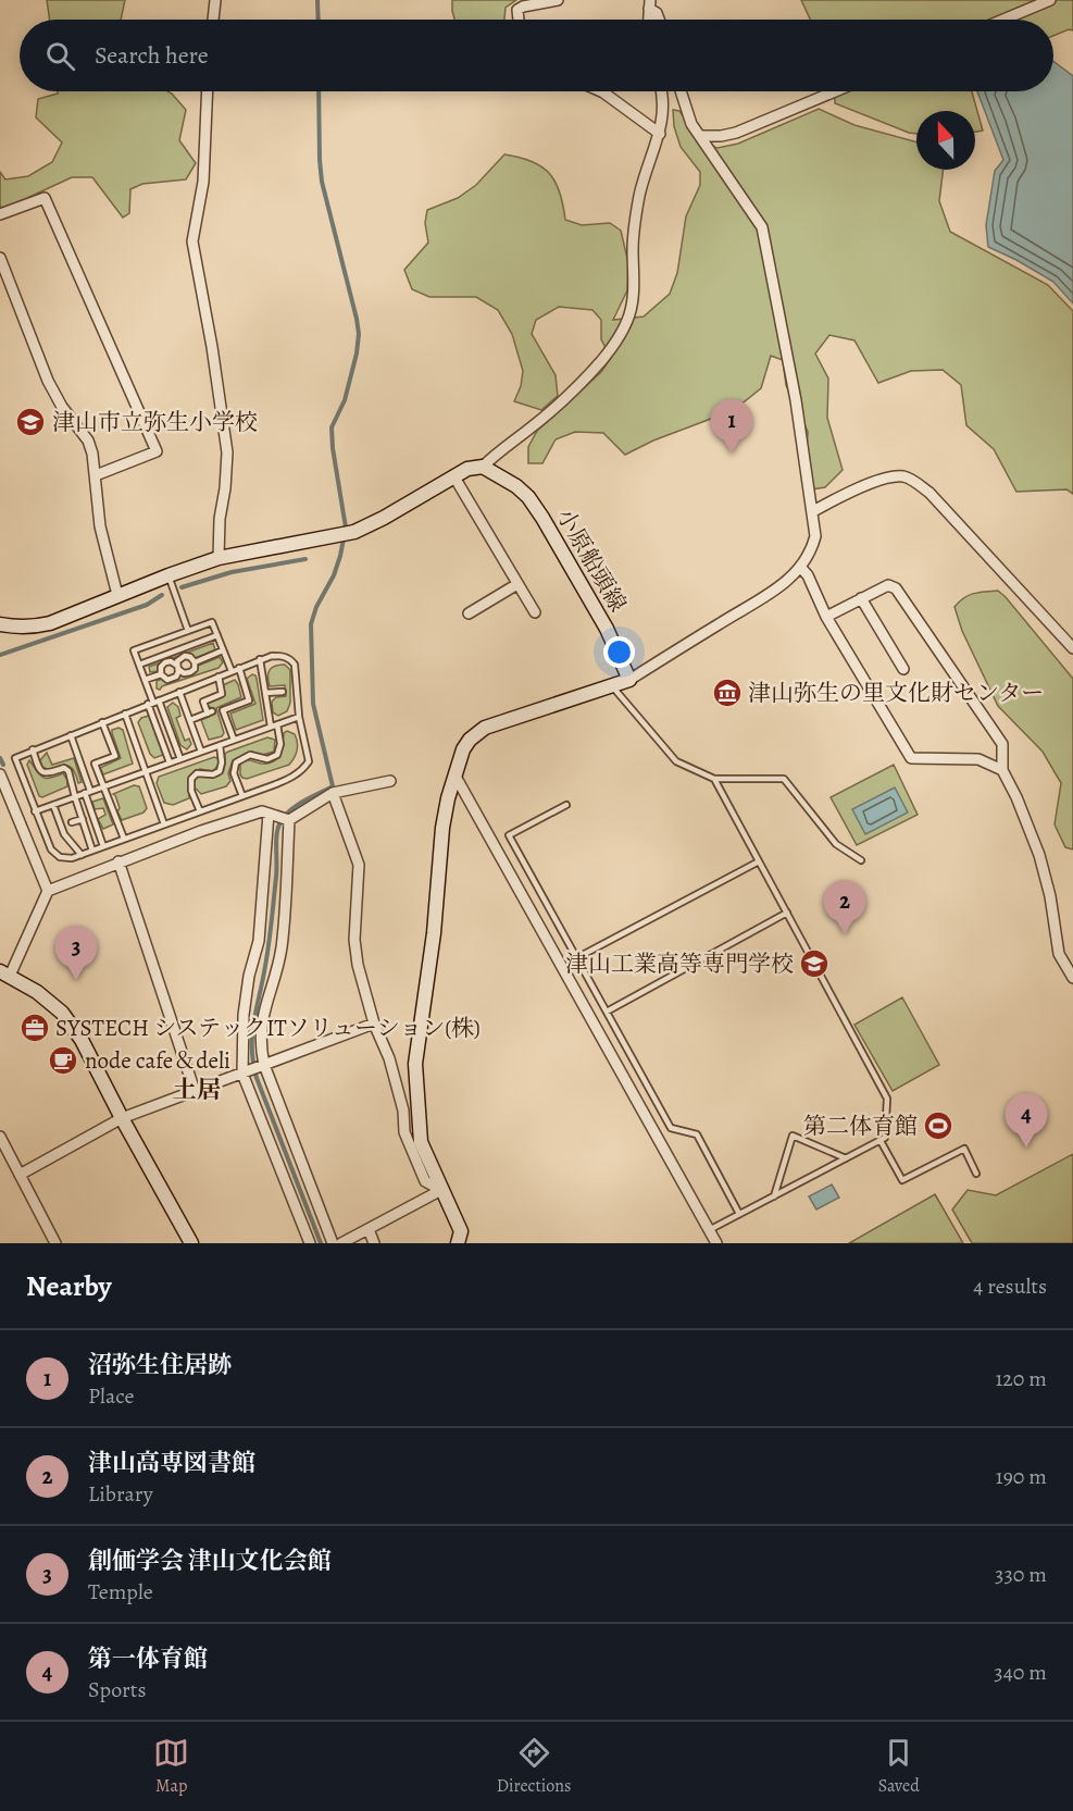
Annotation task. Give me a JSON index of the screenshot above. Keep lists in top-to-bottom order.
{
  "streets": {
    "main road": ["小原船頭線"]
  },
  "districts": ["土居"],
  "places": {
    "school or university": ["津山市立弥生小学校", "津山工業高等専門学校"],
    "museum": ["津山弥生の里文化財センター"],
    "office": ["SYSTECH システックITソリューション(株)"],
    "cafe": ["node cafe＆deli"],
    "sports": ["第二体育館"]
  },
  "north": "top",
  "page": {
    "search": "Search here",
    "pins": [
      "1",
      "2",
      "3",
      "4"
    ],
    "heading": ["Nearby", "4 results"],
    "list": [
      {
        "mark": "1",
        "name": "沼弥生住居跡",
        "note": "Place",
        "value": "120 m"
      },
      {
        "mark": "2",
        "name": "津山高専図書館",
        "note": "Library",
        "value": "190 m"
      },
      {
        "mark": "3",
        "name": "創価学会 津山文化会館",
        "note": "Temple",
        "value": "330 m"
      },
      {
        "mark": "4",
        "name": "第一体育館",
        "note": "Sports",
        "value": "340 m"
      }
    ],
    "nav": ["Map", "Directions", "Saved"]
  }
}
